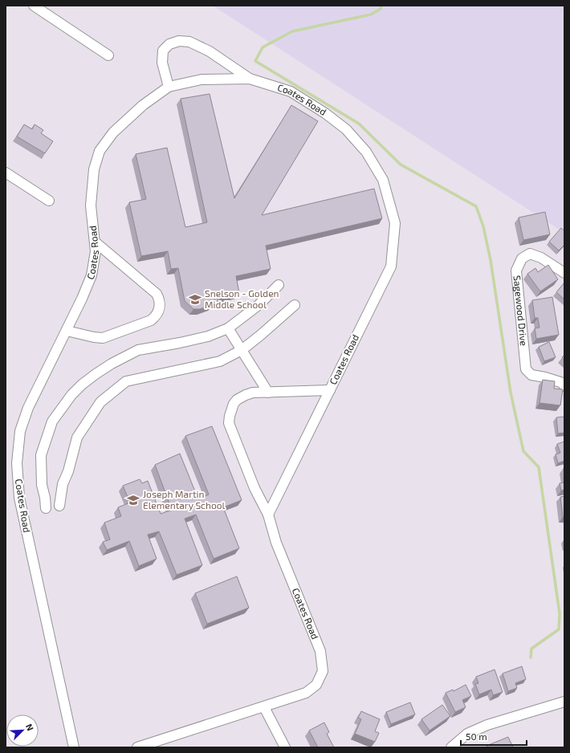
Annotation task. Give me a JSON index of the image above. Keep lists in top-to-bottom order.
{
  "streets": {
    "street": ["Coates Road", "Sagewood Drive"]
  },
  "places": {
    "school or university": ["Snelson - Golden Middle School", "Joseph Martin Elementary School"]
  },
  "scale_bar": "50 m",
  "north": "top right"
}
